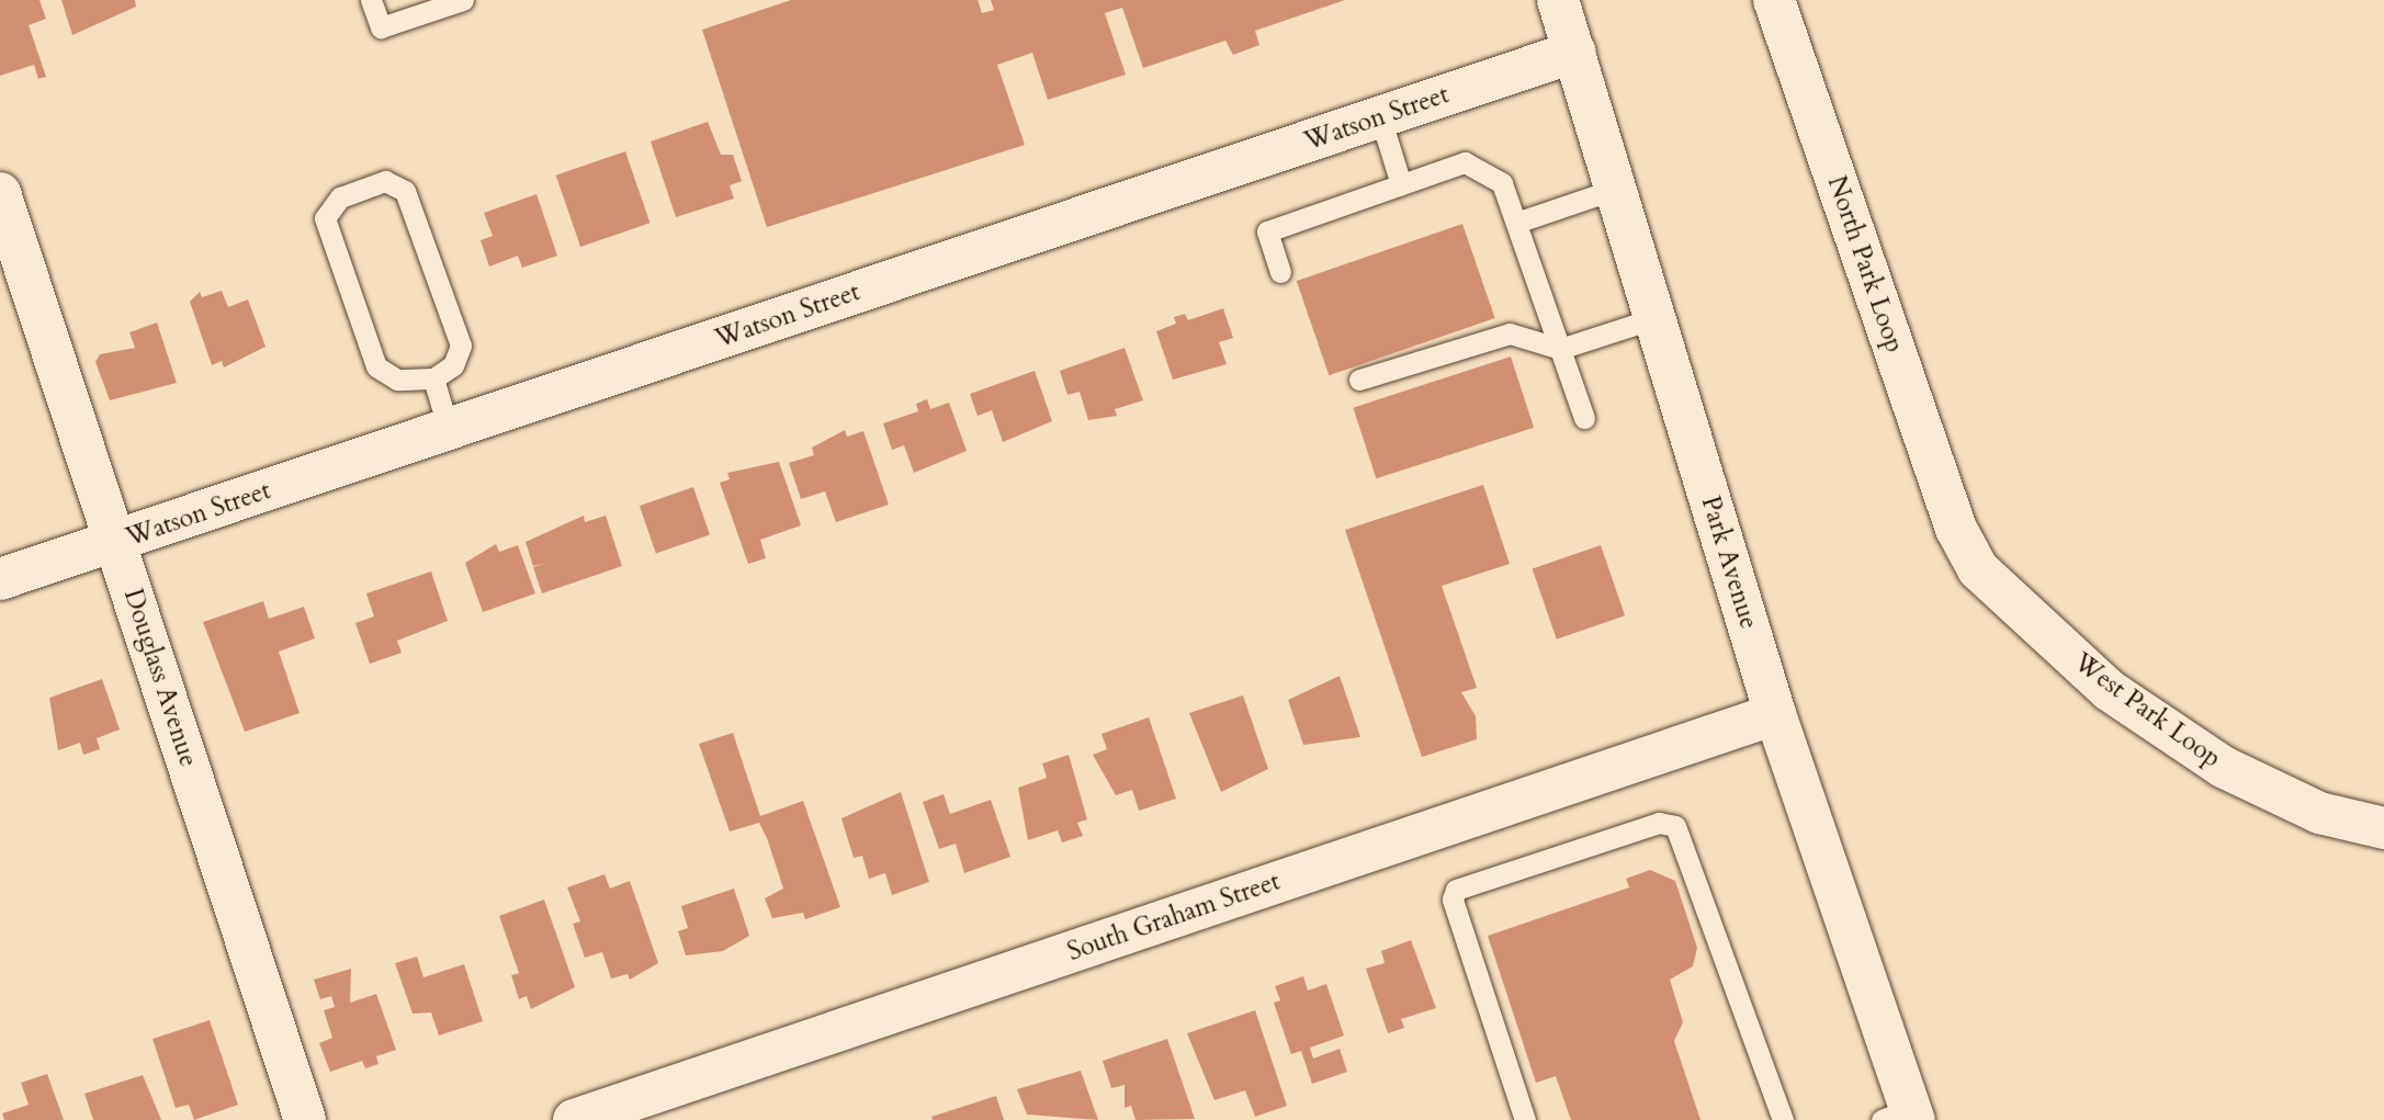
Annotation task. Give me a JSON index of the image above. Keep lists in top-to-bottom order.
{
  "streets": {
    "street": [
      "Watson Street",
      "North Park Loop",
      "Park Avenue",
      "Douglass Avenue",
      "West Park Loop",
      "South Graham Street"
    ]
  },
  "crossings": [
    ["Watson Street", "Park Avenue"],
    ["Watson Street", "Douglass Avenue"],
    ["North Park Loop", "West Park Loop"],
    ["Park Avenue", "South Graham Street"]
  ]
}
